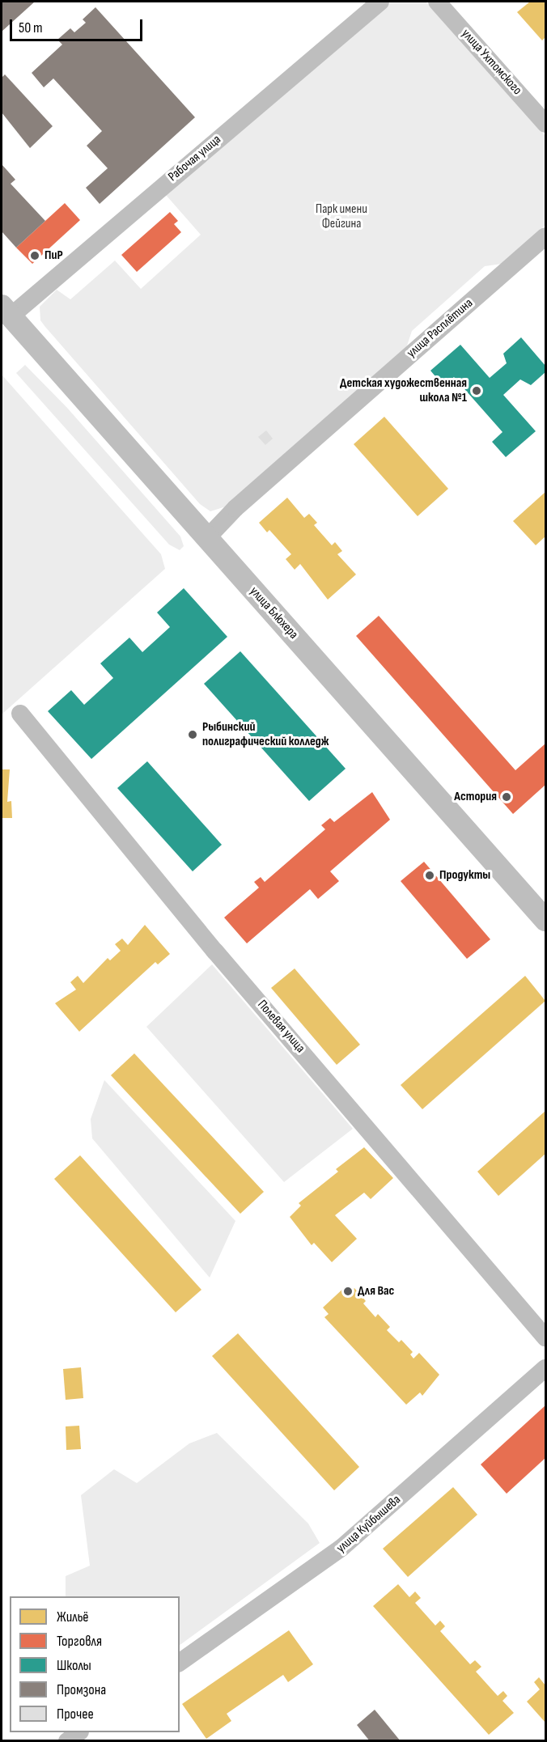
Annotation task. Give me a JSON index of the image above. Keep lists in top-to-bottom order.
{
  "streets": {
    "street": [
      "улица Ухтомского",
      "Рабочая улица",
      "улица Расплётина",
      "улица Блюхера",
      "Полевая улица",
      "улица Куйбышева"
    ]
  },
  "crossings": [
    ["Рабочая улица", "улица Блюхера"],
    ["улица Расплётина", "улица Блюхера"]
  ],
  "parks": ["Парк имени Фейгина"],
  "places": [
    "ПиР",
    "Детская художественная школа №1",
    "Рыбинский полиграфический колледж",
    "Астория",
    "Продукты",
    "Для Вас"
  ],
  "legend": [
    "Жильё",
    "Торговля",
    "Школы",
    "Промзона",
    "Прочее"
  ],
  "scale_bar": "50 m"
}
